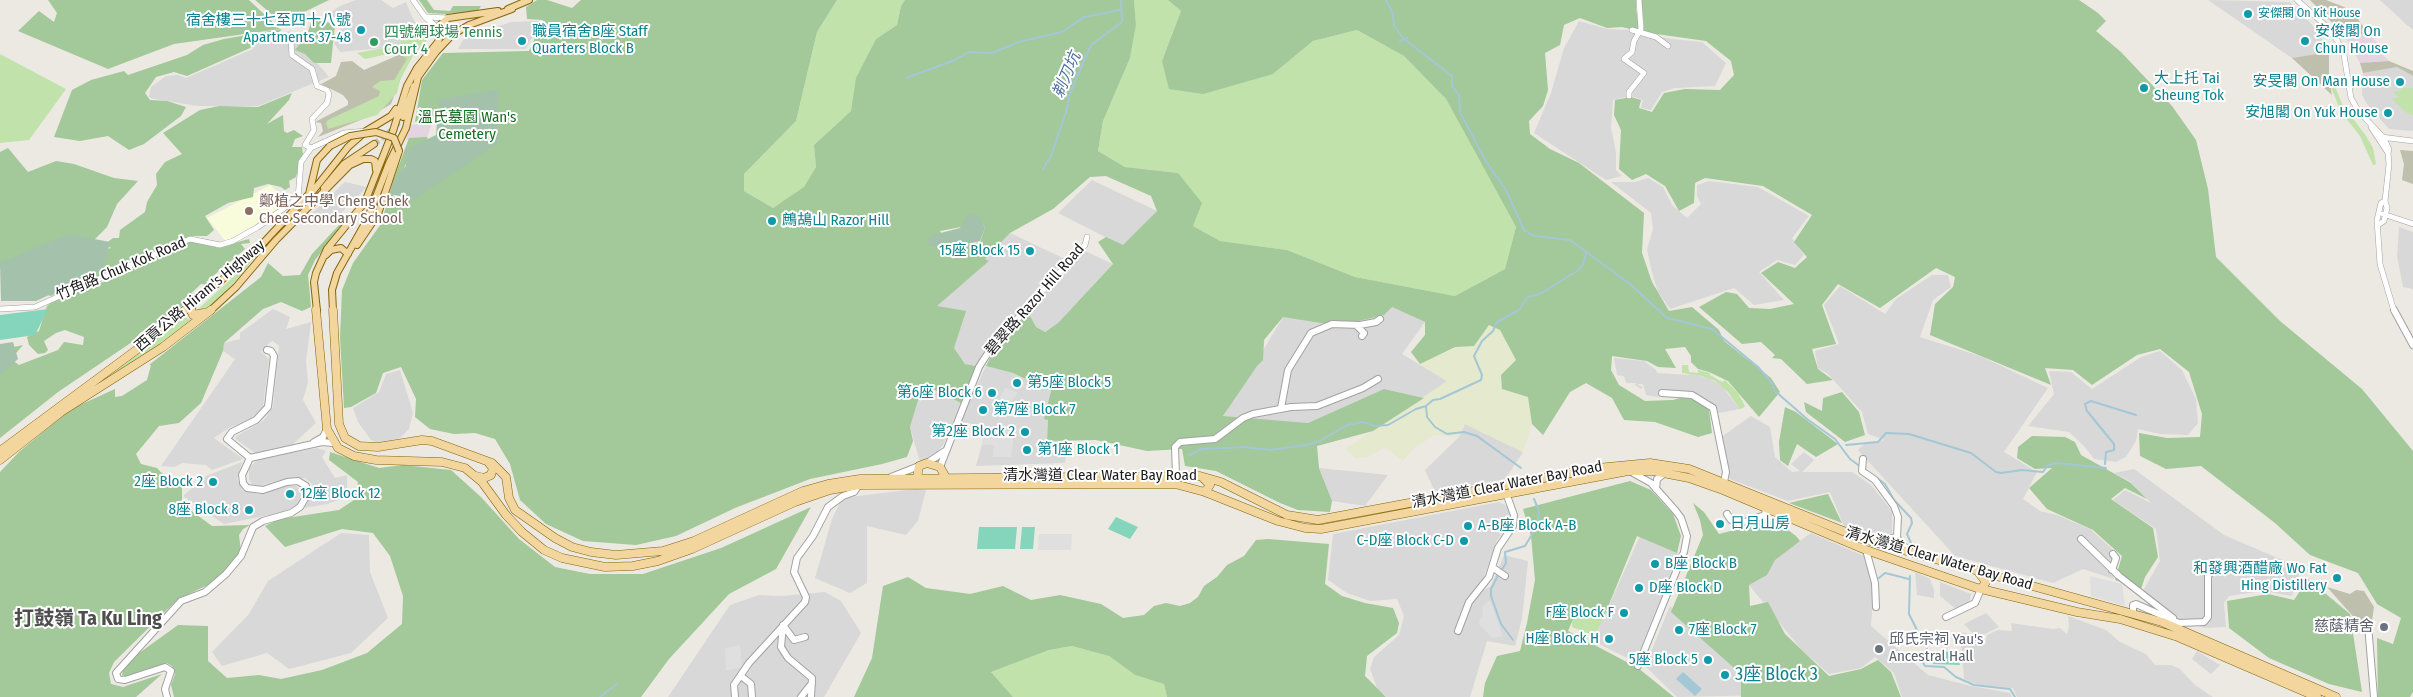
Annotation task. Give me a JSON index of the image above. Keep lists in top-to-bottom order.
{
  "streets": {
    "main road": ["西貢公路 Hiram's Highway", "清水灣道 Clear Water Bay Road"],
    "street": ["竹角路 Chuk Kok Road", "碧翠路 Razor Hill Road"]
  },
  "crossings": [
    ["西貢公路 Hiram's Highway", "清水灣道 Clear Water Bay Road"]
  ],
  "districts": ["打鼓嶺 Ta Ku Ling"],
  "water": ["剃刀坑"],
  "parks": ["溫氏墓園 Wan's Cemetery"],
  "places": [
    "安傑閣 On Kit House",
    "宿舍樓三十七至四十八號 Apartments 37-48",
    "職員宿舍B座 Staff Quarters Block B",
    "安俊閣 On Chun House",
    "四號網球場 Tennis Court 4",
    "安旻閣 On Man House",
    "大上托 Tai Sheung Tok",
    "安旭閣 On Yuk House",
    "鄭植之中學 Cheng Chek Chee Secondary School",
    "鷓鴣山 Razor Hill",
    "15座 Block 15",
    "第5座 Block 5",
    "第6座 Block 6",
    "第7座 Block 7",
    "第2座 Block 2",
    "第1座 Block 1",
    "2座 Block 2",
    "12座 Block 12",
    "8座 Block 8",
    "日月山房",
    "A-B座 Block A-B",
    "C-D座 Block C-D",
    "B座 Block B",
    "和發興酒醋廠 Wo Fat Hing Distillery",
    "D座 Block D",
    "F座 Block F",
    "慈蔭精舍",
    "7座 Block 7",
    "H座 Block H",
    "邱氏宗祠 Yau's Ancestral Hall",
    "5座 Block 5",
    "3座 Block 3"
  ]
}
